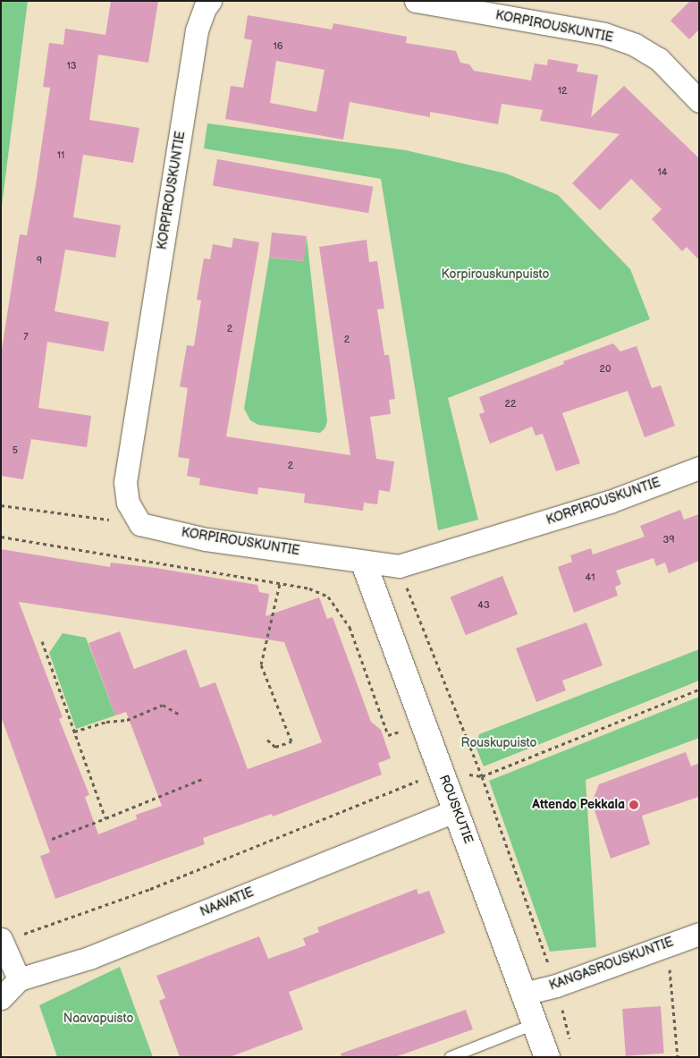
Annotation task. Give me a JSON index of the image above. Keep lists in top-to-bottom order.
{
  "streets": {
    "street": [
      "KORPIROUSKUNTIE",
      "ROUSKUTIE",
      "NAAVATIE",
      "KANGASROUSKUNTIE"
    ]
  },
  "crossings": [
    ["KORPIROUSKUNTIE", "ROUSKUTIE"],
    ["ROUSKUTIE", "NAAVATIE"],
    ["ROUSKUTIE", "KANGASROUSKUNTIE"]
  ],
  "parks": ["Korpirouskunpuisto", "Rouskupuisto", "Naavapuisto"],
  "places": ["Attendo Pekkala"],
  "house_numbers": [
    "16",
    "13",
    "12",
    "11",
    "14",
    "9",
    "2",
    "7",
    "2",
    "20",
    "22",
    "5",
    "2",
    "39",
    "41",
    "43"
  ]
}
